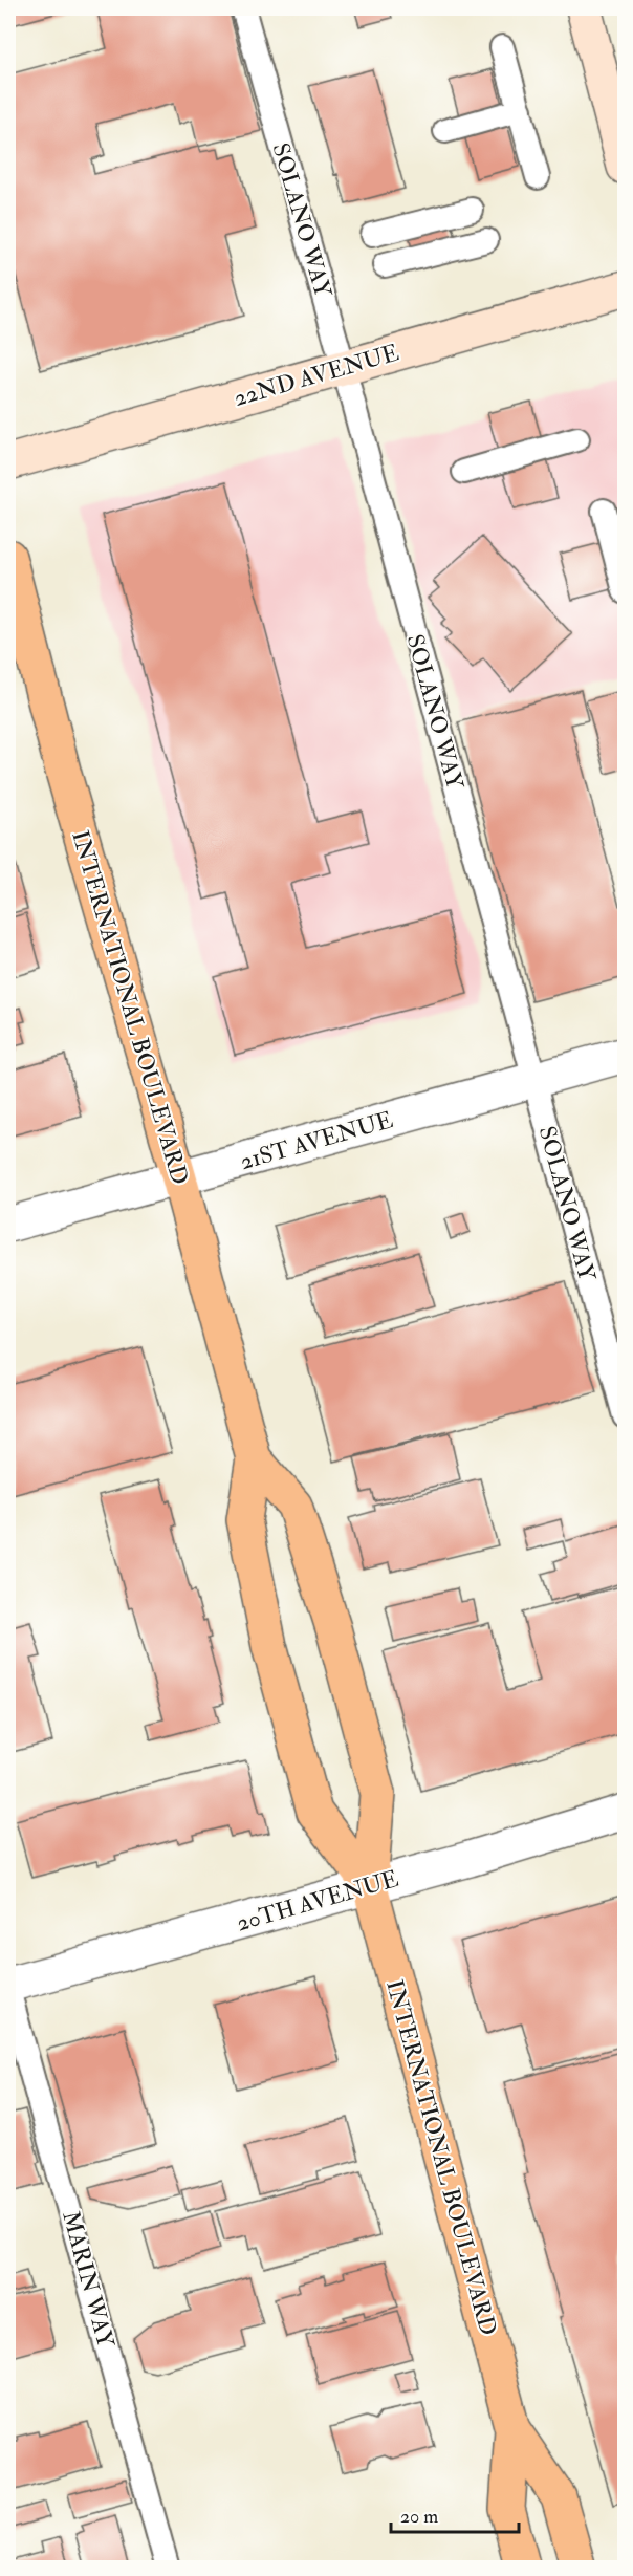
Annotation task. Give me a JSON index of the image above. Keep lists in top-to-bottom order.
{
  "streets": {
    "main road": ["22ND AVENUE", "INTERNATIONAL BOULEVARD"],
    "street": ["21ST AVENUE", "20TH AVENUE"],
    "lane": ["SOLANO WAY", "MARIN WAY"]
  },
  "crossings": [
    ["SOLANO WAY", "22ND AVENUE"],
    ["SOLANO WAY", "21ST AVENUE"],
    ["INTERNATIONAL BOULEVARD", "21ST AVENUE"],
    ["INTERNATIONAL BOULEVARD", "20TH AVENUE"]
  ],
  "scale_bar": "20 m"
}
